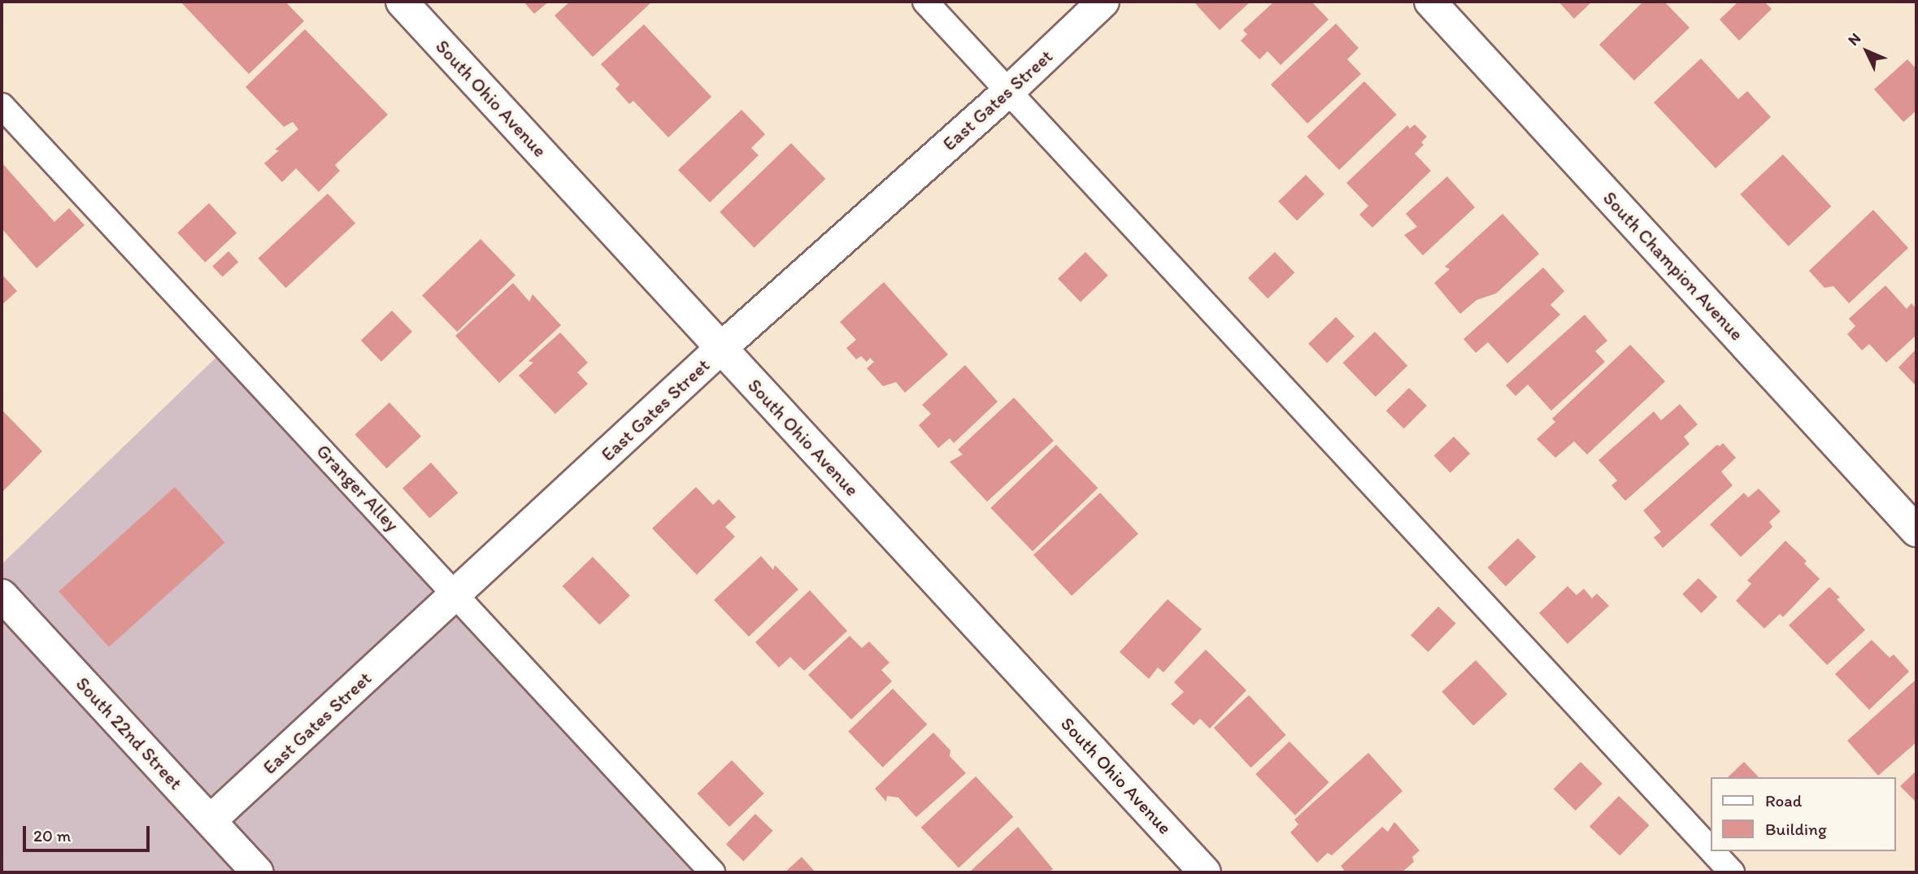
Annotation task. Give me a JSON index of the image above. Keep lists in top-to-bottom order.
{
  "streets": {
    "street": [
      "South Ohio Avenue",
      "East Gates Street",
      "South Champion Avenue",
      "South 22nd Street"
    ],
    "lane": ["Granger Alley"]
  },
  "crossings": [
    ["South Ohio Avenue", "East Gates Street"],
    ["East Gates Street", "Granger Alley"],
    ["East Gates Street", "South 22nd Street"]
  ],
  "legend": ["Road", "Building"],
  "scale_bar": "20 m",
  "north": "top left"
}
